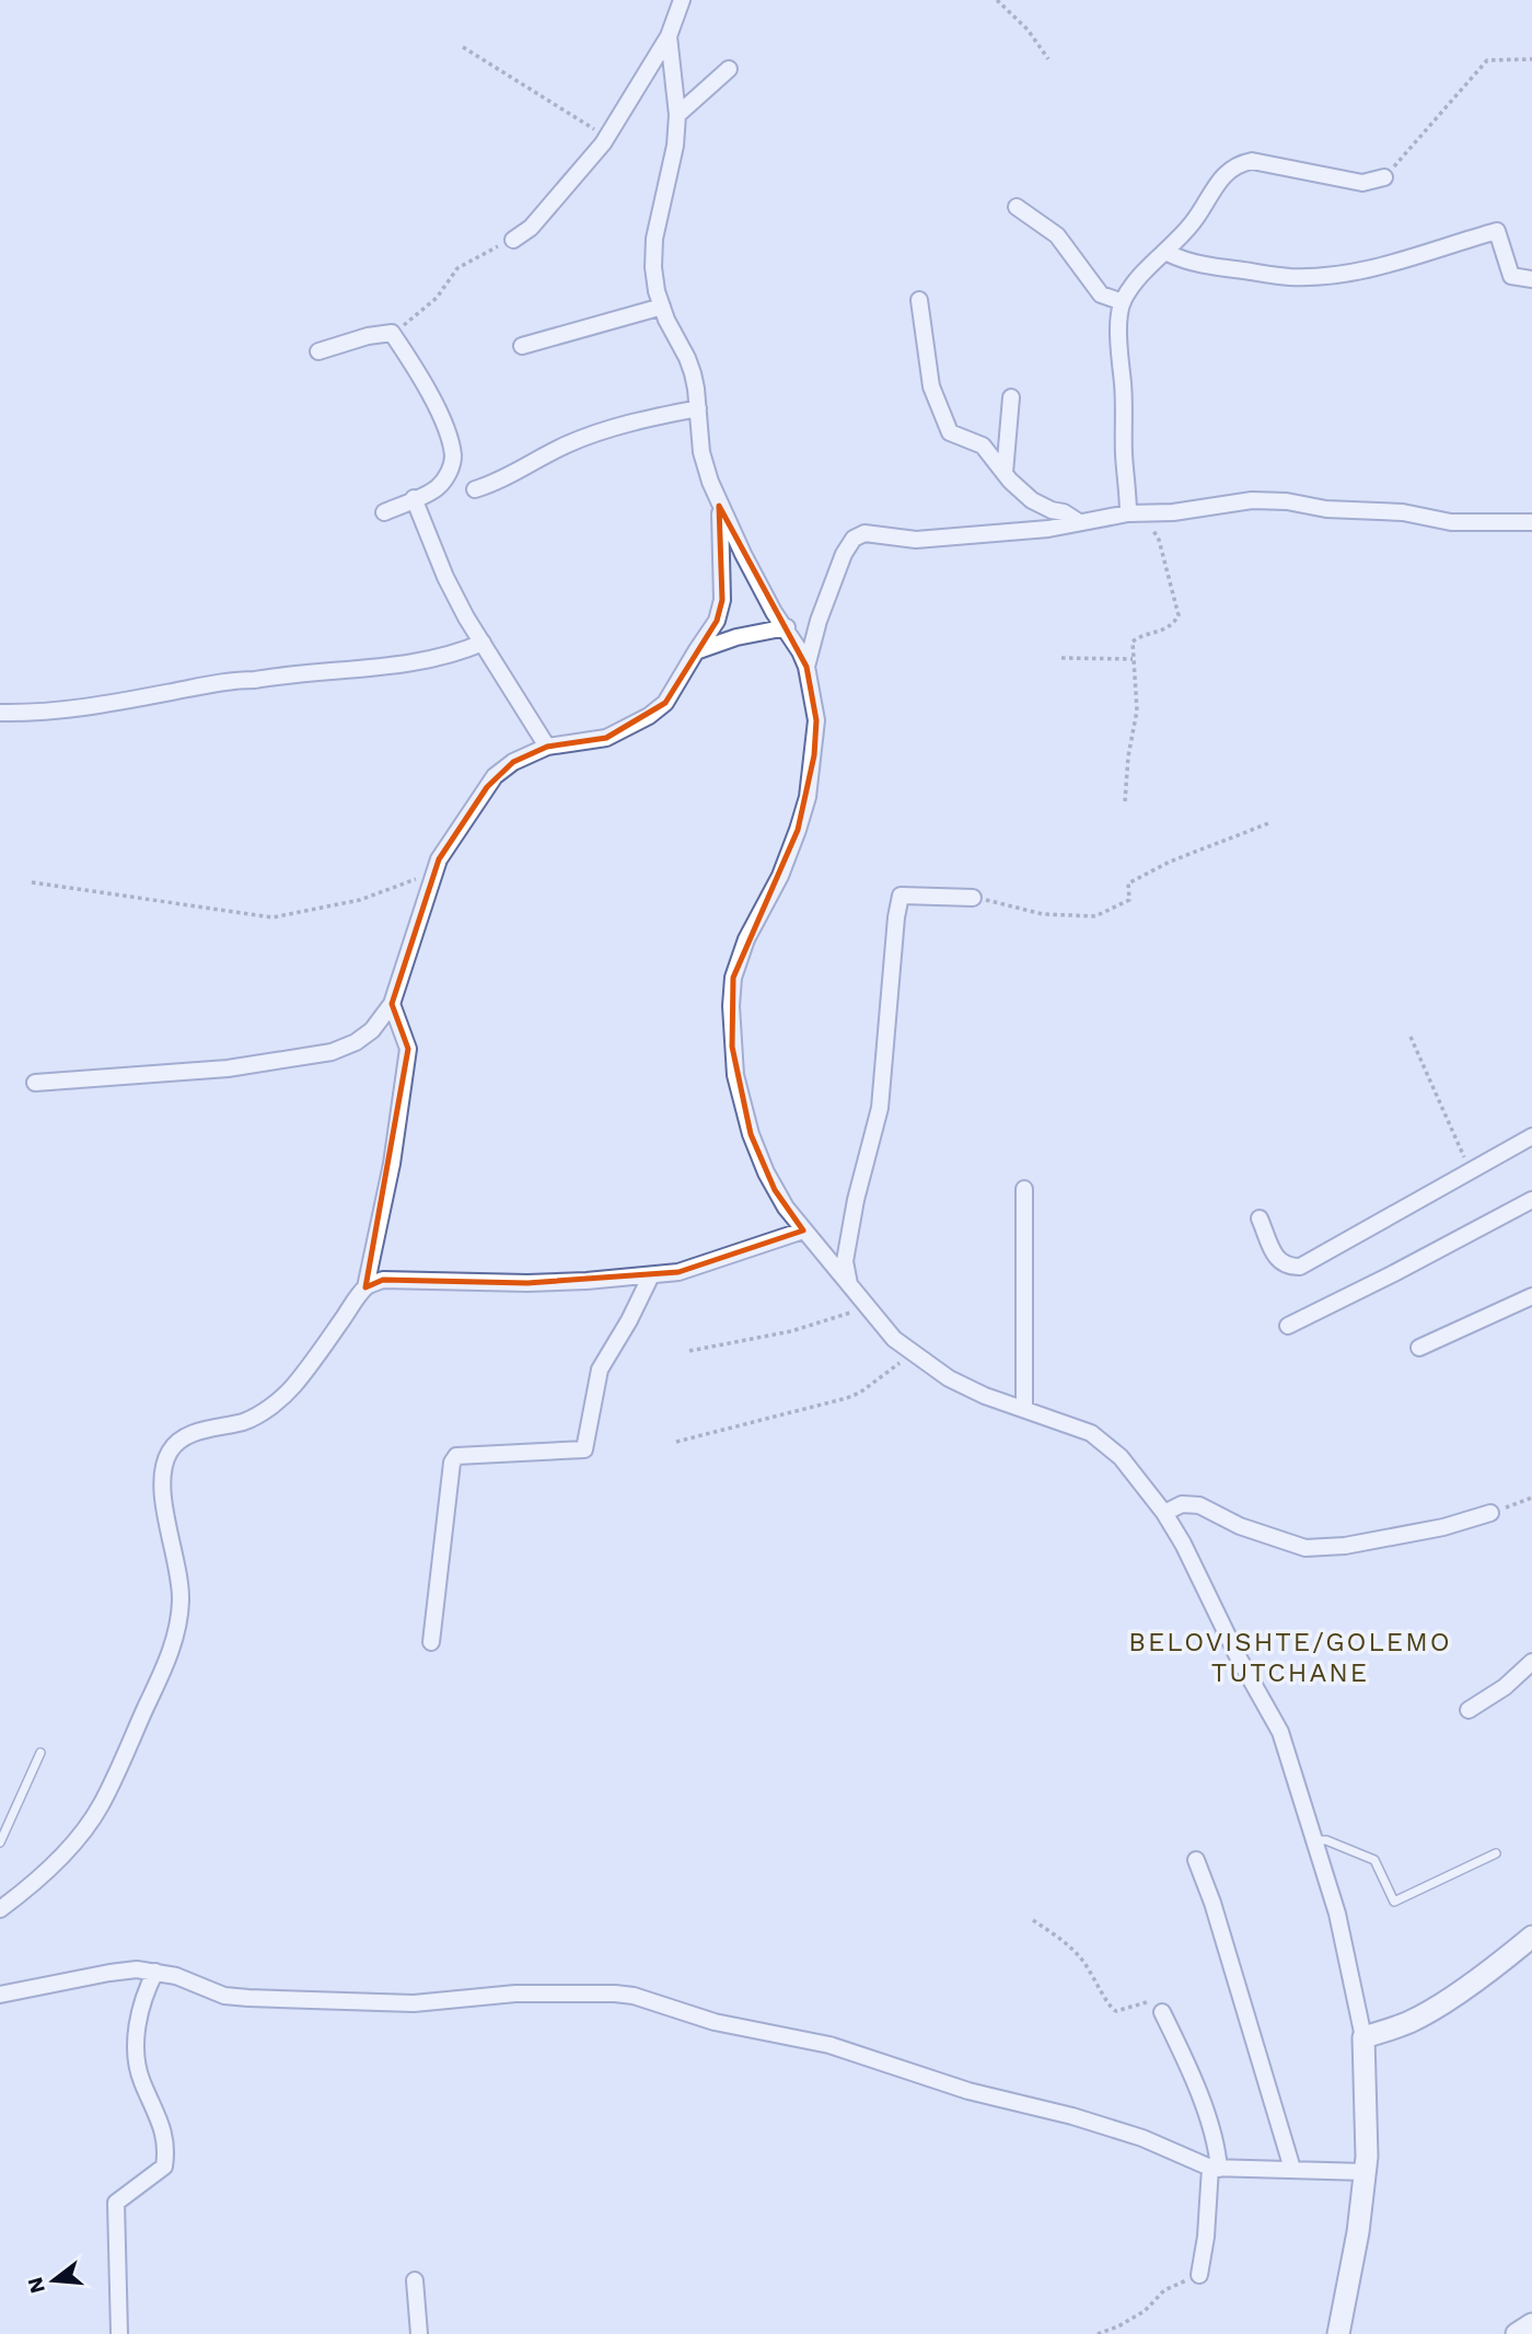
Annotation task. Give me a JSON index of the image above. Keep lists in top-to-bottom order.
{
  "districts": ["BELOVISHTE/GOLEMO TUTCHANE"],
  "north": "left"
}
